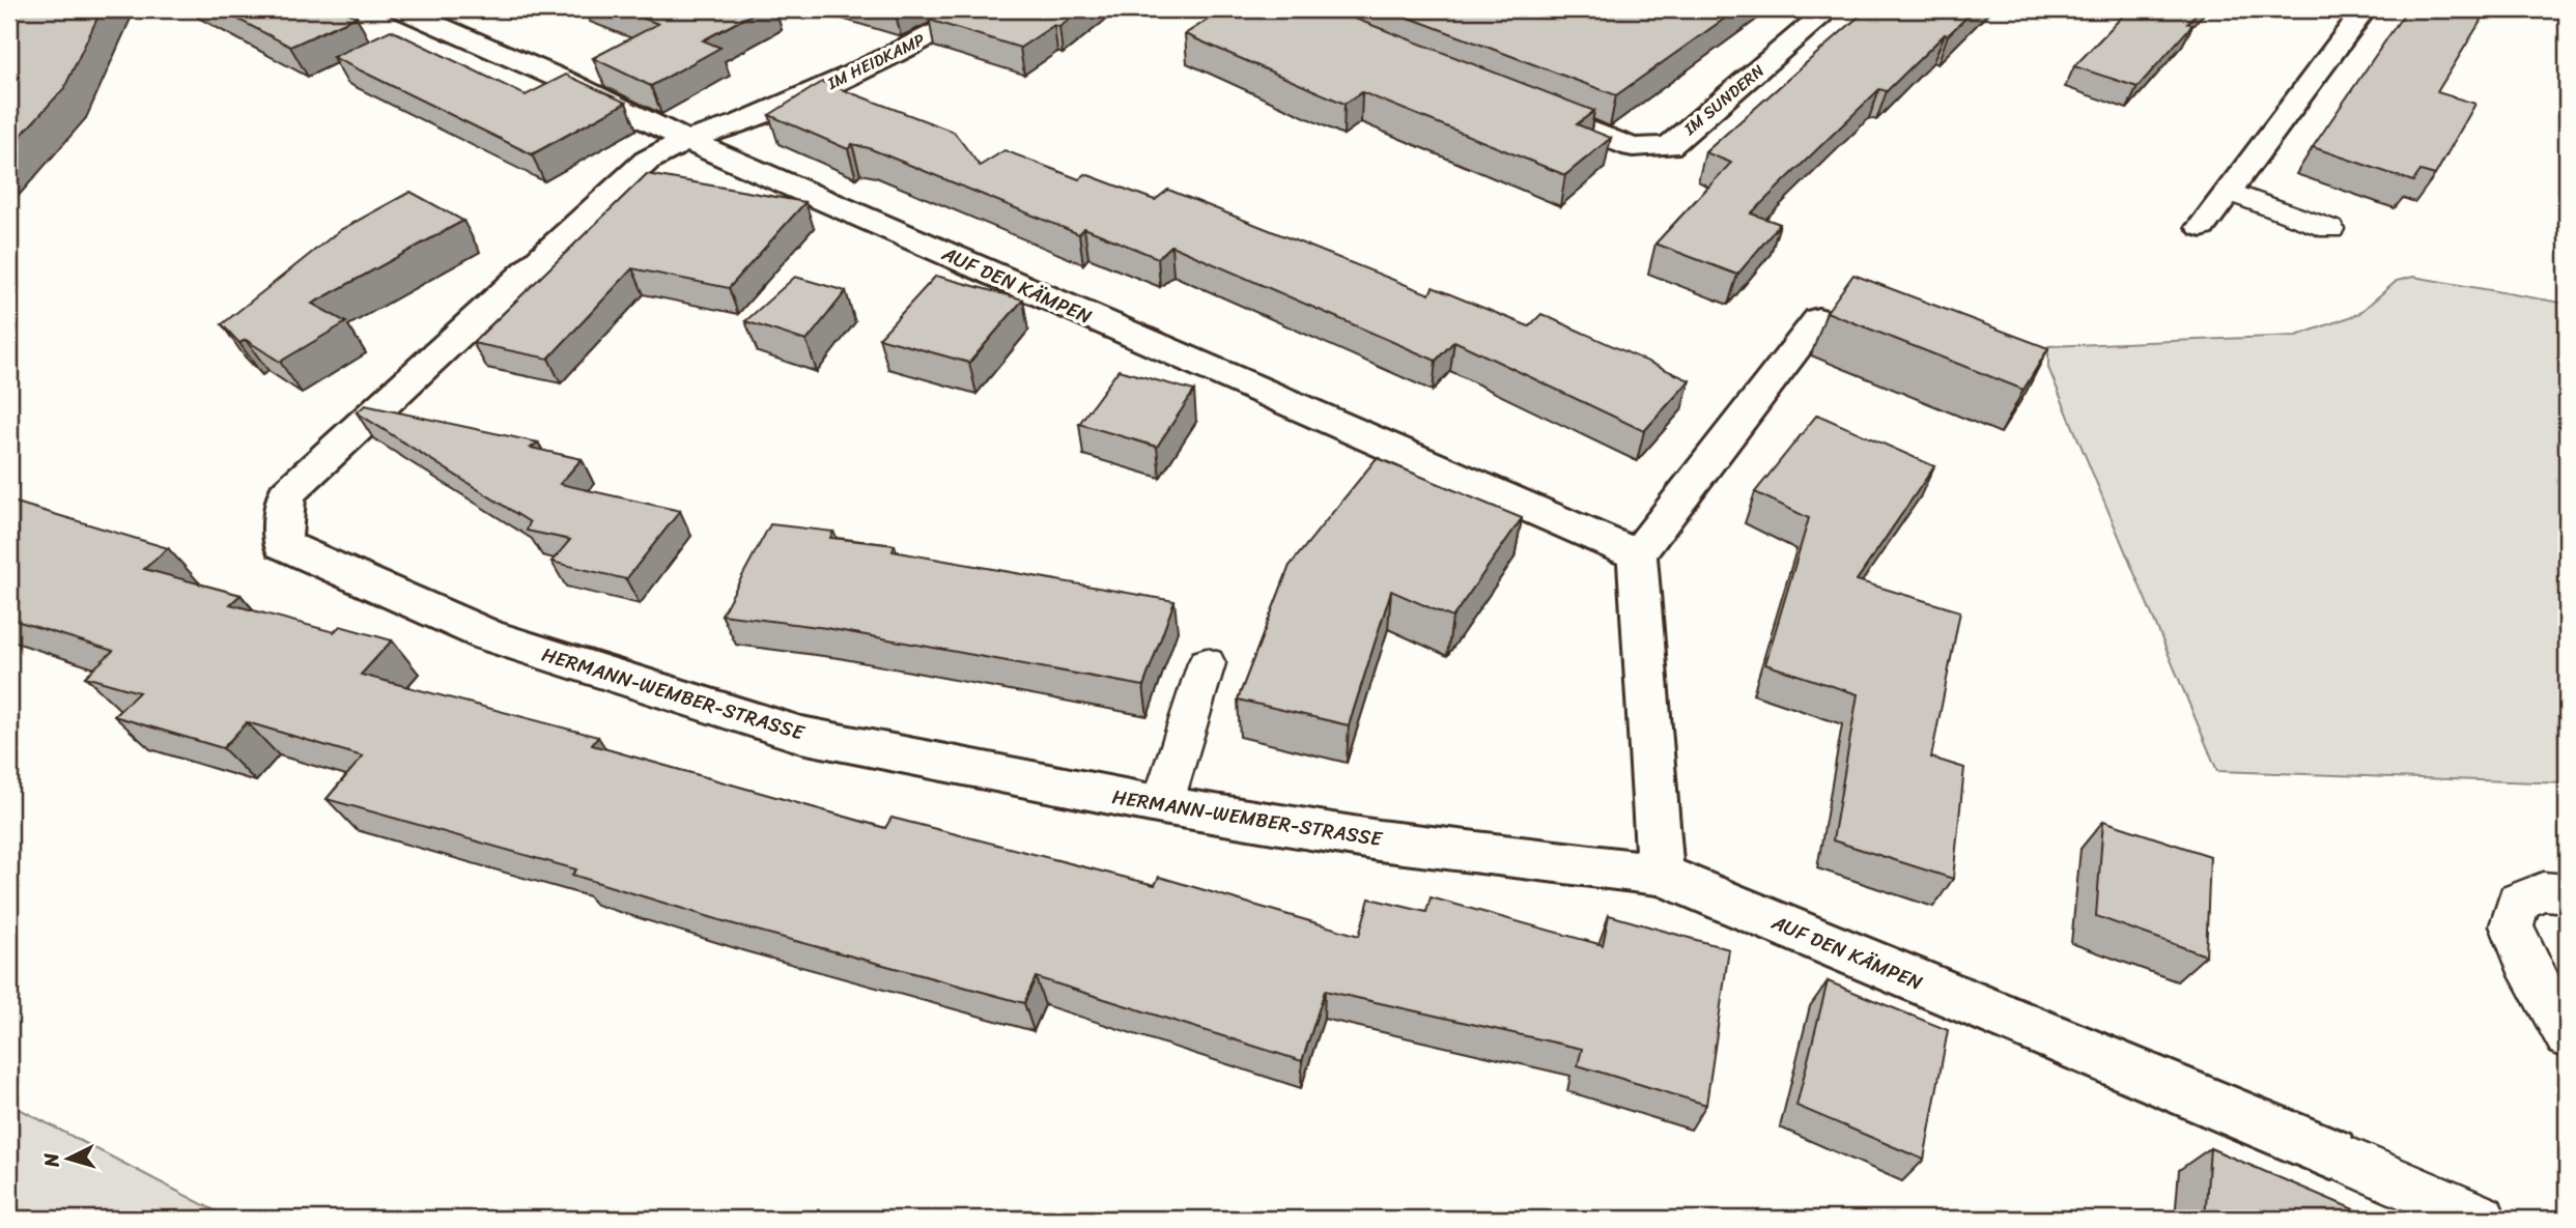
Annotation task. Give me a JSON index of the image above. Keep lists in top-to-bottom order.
{
  "streets": {
    "street": [
      "IM HEIDKAMP",
      "IM SUNDERN",
      "AUF DEN KÄMPEN",
      "HERMANN-WEMBER-STRASSE"
    ]
  },
  "crossings": [
    ["IM HEIDKAMP", "AUF DEN KÄMPEN"],
    ["IM HEIDKAMP", "HERMANN-WEMBER-STRASSE"],
    ["AUF DEN KÄMPEN", "HERMANN-WEMBER-STRASSE"]
  ],
  "north": "left"
}
